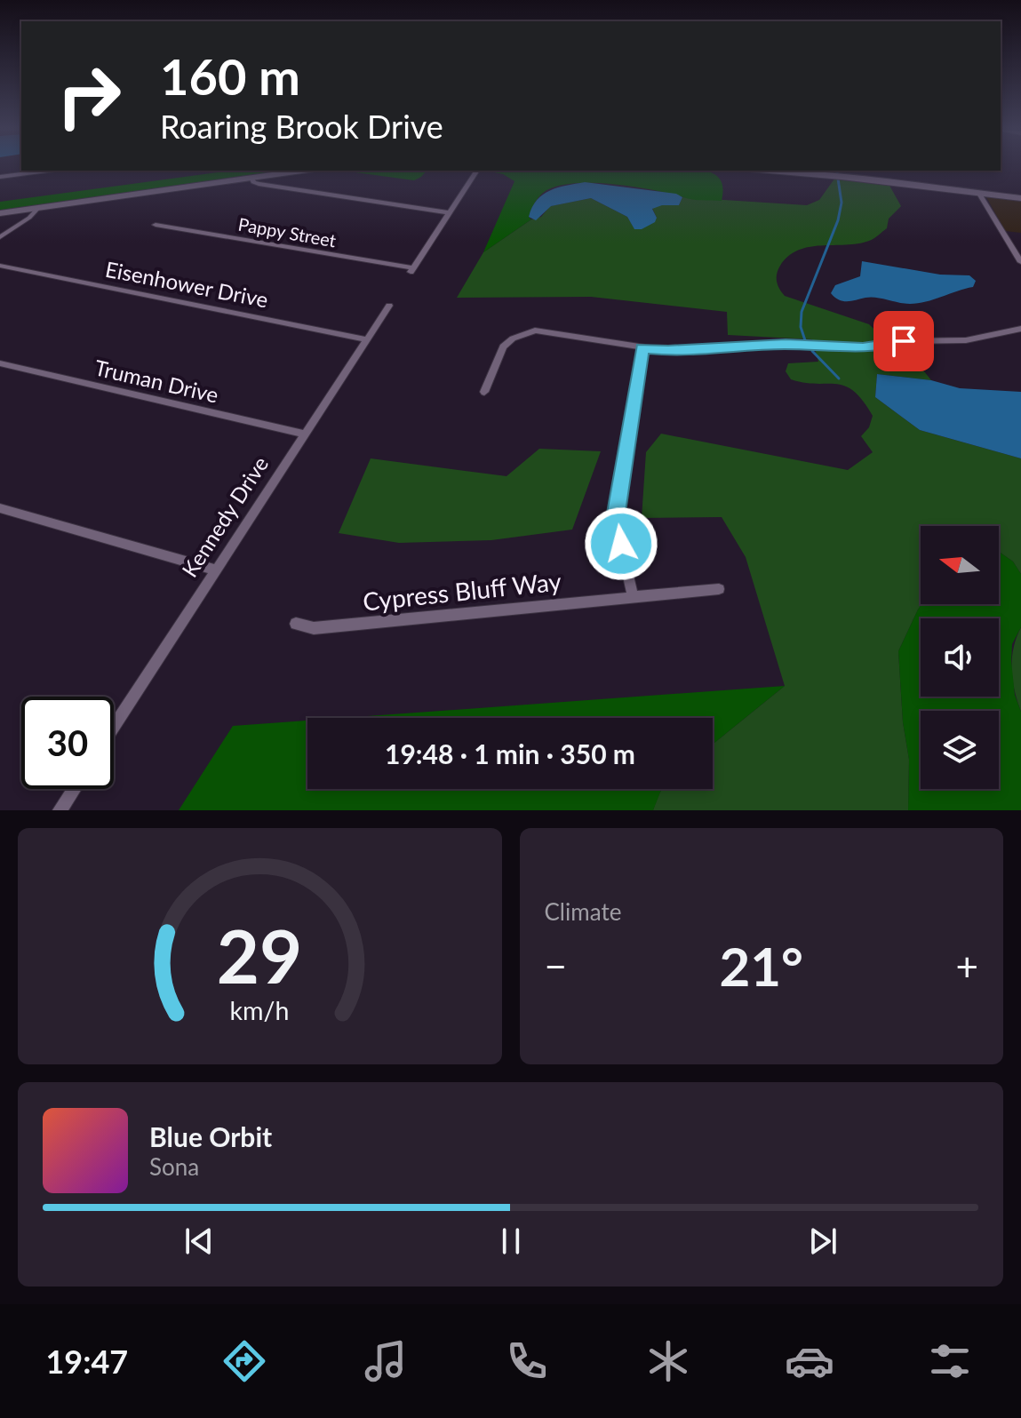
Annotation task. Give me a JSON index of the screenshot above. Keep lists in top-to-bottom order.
{
  "streets": {
    "street": [
      "Pappy Street",
      "Eisenhower Drive",
      "Truman Drive",
      "Kennedy Drive",
      "Cypress Bluff Way"
    ]
  },
  "crossings": [
    ["Eisenhower Drive", "Kennedy Drive"],
    ["Truman Drive", "Kennedy Drive"]
  ],
  "north": "left",
  "page": {
    "turn": ["160 m", "Roaring Brook Drive"],
    "limit": "30",
    "trip": "19:48 · 1 min · 350 m",
    "tile": "Climate",
    "heat": ["−", "21°", "+"],
    "song": ["Blue Orbit", "Sona"],
    "tabs": "19:47",
    "gauge": ["29", "km/h"]
  }
}
